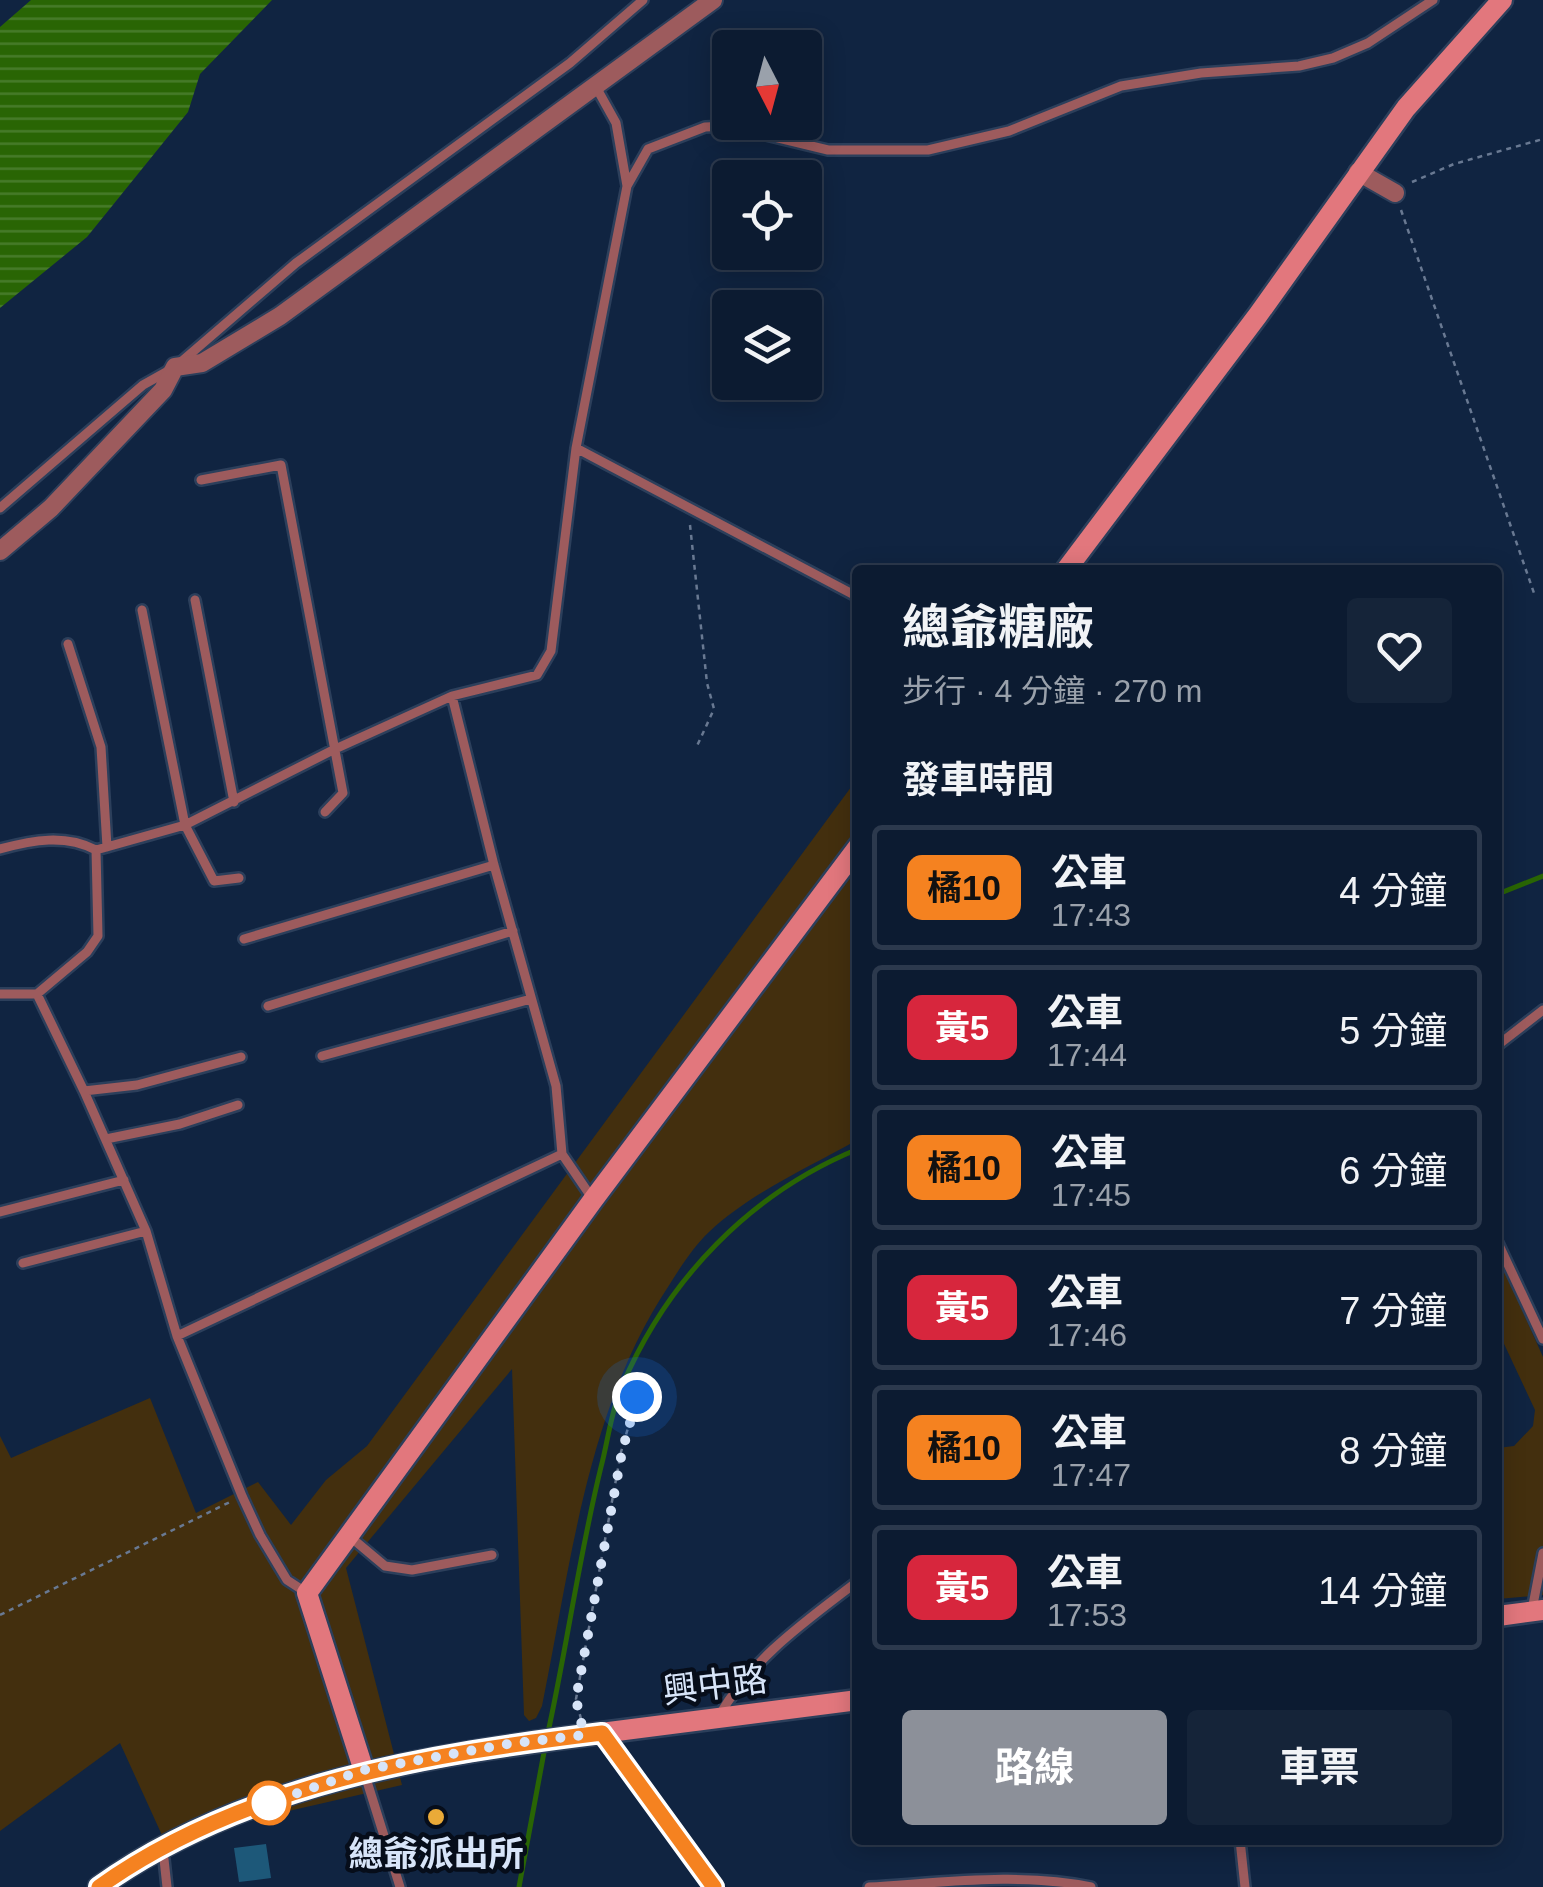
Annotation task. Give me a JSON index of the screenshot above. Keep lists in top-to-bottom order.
{
  "streets": {
    "street": ["興中路"]
  },
  "places": ["總爺派出所"],
  "lines": ["bus line 橘10"],
  "north": "bottom",
  "page": {
    "heading": [
      ["總爺糖廠", "步行 · 4 分鐘 · 270 m"],
      "發車時間"
    ],
    "list": [
      {
        "mark": "橘10",
        "name": "公車",
        "note": "17:43",
        "value": "4 分鐘"
      },
      {
        "mark": "黃5",
        "name": "公車",
        "note": "17:44",
        "value": "5 分鐘"
      },
      {
        "mark": "橘10",
        "name": "公車",
        "note": "17:45",
        "value": "6 分鐘"
      },
      {
        "mark": "黃5",
        "name": "公車",
        "note": "17:46",
        "value": "7 分鐘"
      },
      {
        "mark": "橘10",
        "name": "公車",
        "note": "17:47",
        "value": "8 分鐘"
      },
      {
        "mark": "黃5",
        "name": "公車",
        "note": "17:53",
        "value": "14 分鐘"
      }
    ],
    "buttons": ["路線", "車票"]
  }
}
